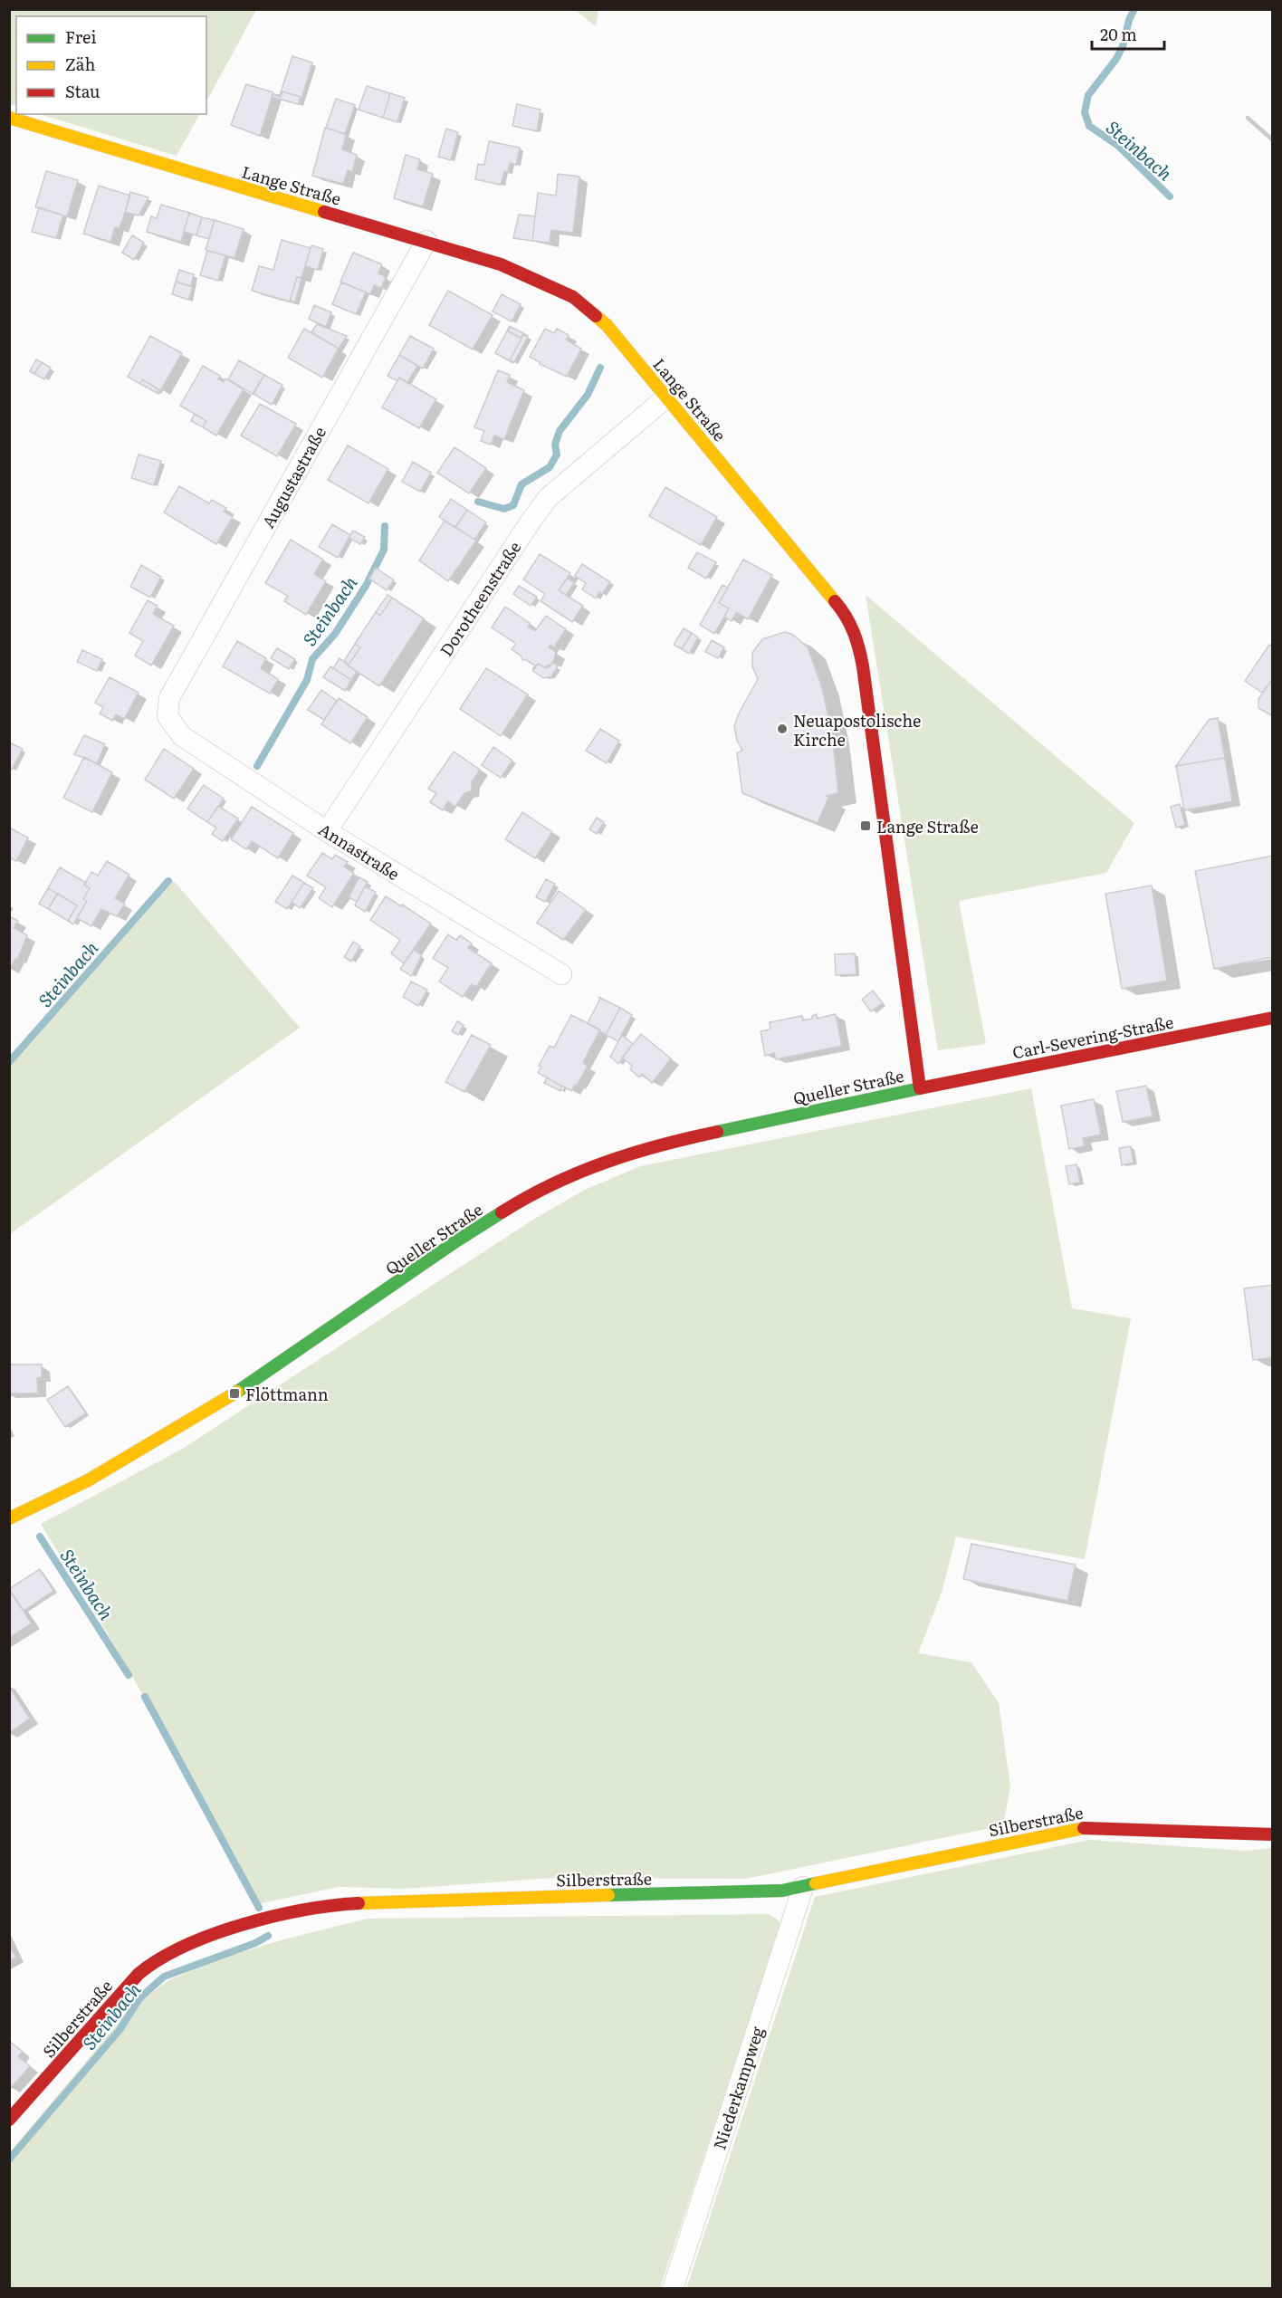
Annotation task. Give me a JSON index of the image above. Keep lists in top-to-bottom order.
{
  "streets": {
    "street": [
      "Lange Straße",
      "Augustastraße",
      "Dorotheenstraße",
      "Annastraße",
      "Carl-Severing-Straße",
      "Queller Straße",
      "Silberstraße",
      "Niederkampweg"
    ]
  },
  "crossings": [
    ["Lange Straße", "Augustastraße"],
    ["Lange Straße", "Dorotheenstraße"],
    ["Lange Straße", "Carl-Severing-Straße"],
    ["Lange Straße", "Queller Straße"],
    ["Augustastraße", "Annastraße"],
    ["Dorotheenstraße", "Annastraße"],
    ["Carl-Severing-Straße", "Queller Straße"],
    ["Silberstraße", "Niederkampweg"]
  ],
  "water": ["Steinbach"],
  "places": {
    "other": ["Neuapostolische Kirche"],
    "transit": ["Lange Straße", "Flöttmann"]
  },
  "legend": ["Frei", "Zäh", "Stau"],
  "scale_bar": "20 m"
}
